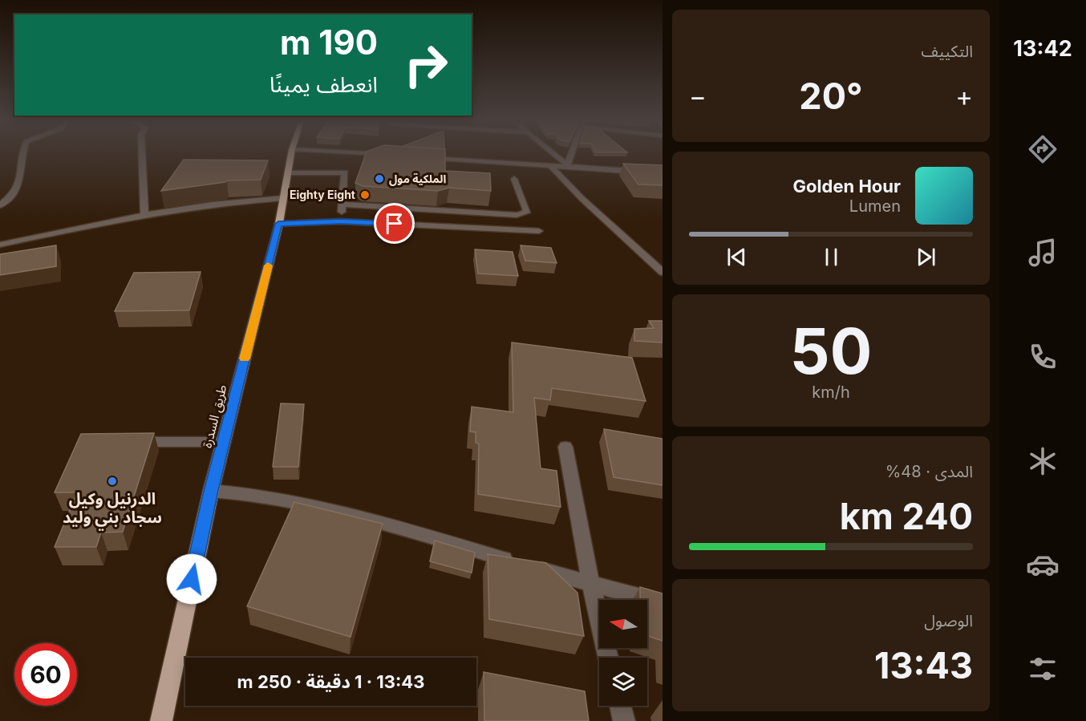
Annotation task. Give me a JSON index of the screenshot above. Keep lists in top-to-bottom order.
{
  "streets": {
    "main road": ["طريق السدرة"]
  },
  "places": ["الملكية مول", "Eighty Eight", "الدرنيل وكيل سجاد بني وليد"],
  "north": "left",
  "page": {
    "tabs": "13:42",
    "tile": [
      "التكييف",
      ["50", "km/h"],
      ["المدى · 48%", "240 km"],
      ["الوصول", "13:43"]
    ],
    "turn": ["190 m", "انعطف يمينًا"],
    "heat": ["−", "20°", "+"],
    "song": ["Golden Hour", "Lumen"],
    "limit": "60",
    "trip": "13:43 · 1 دقيقة · 250 m"
  }
}
